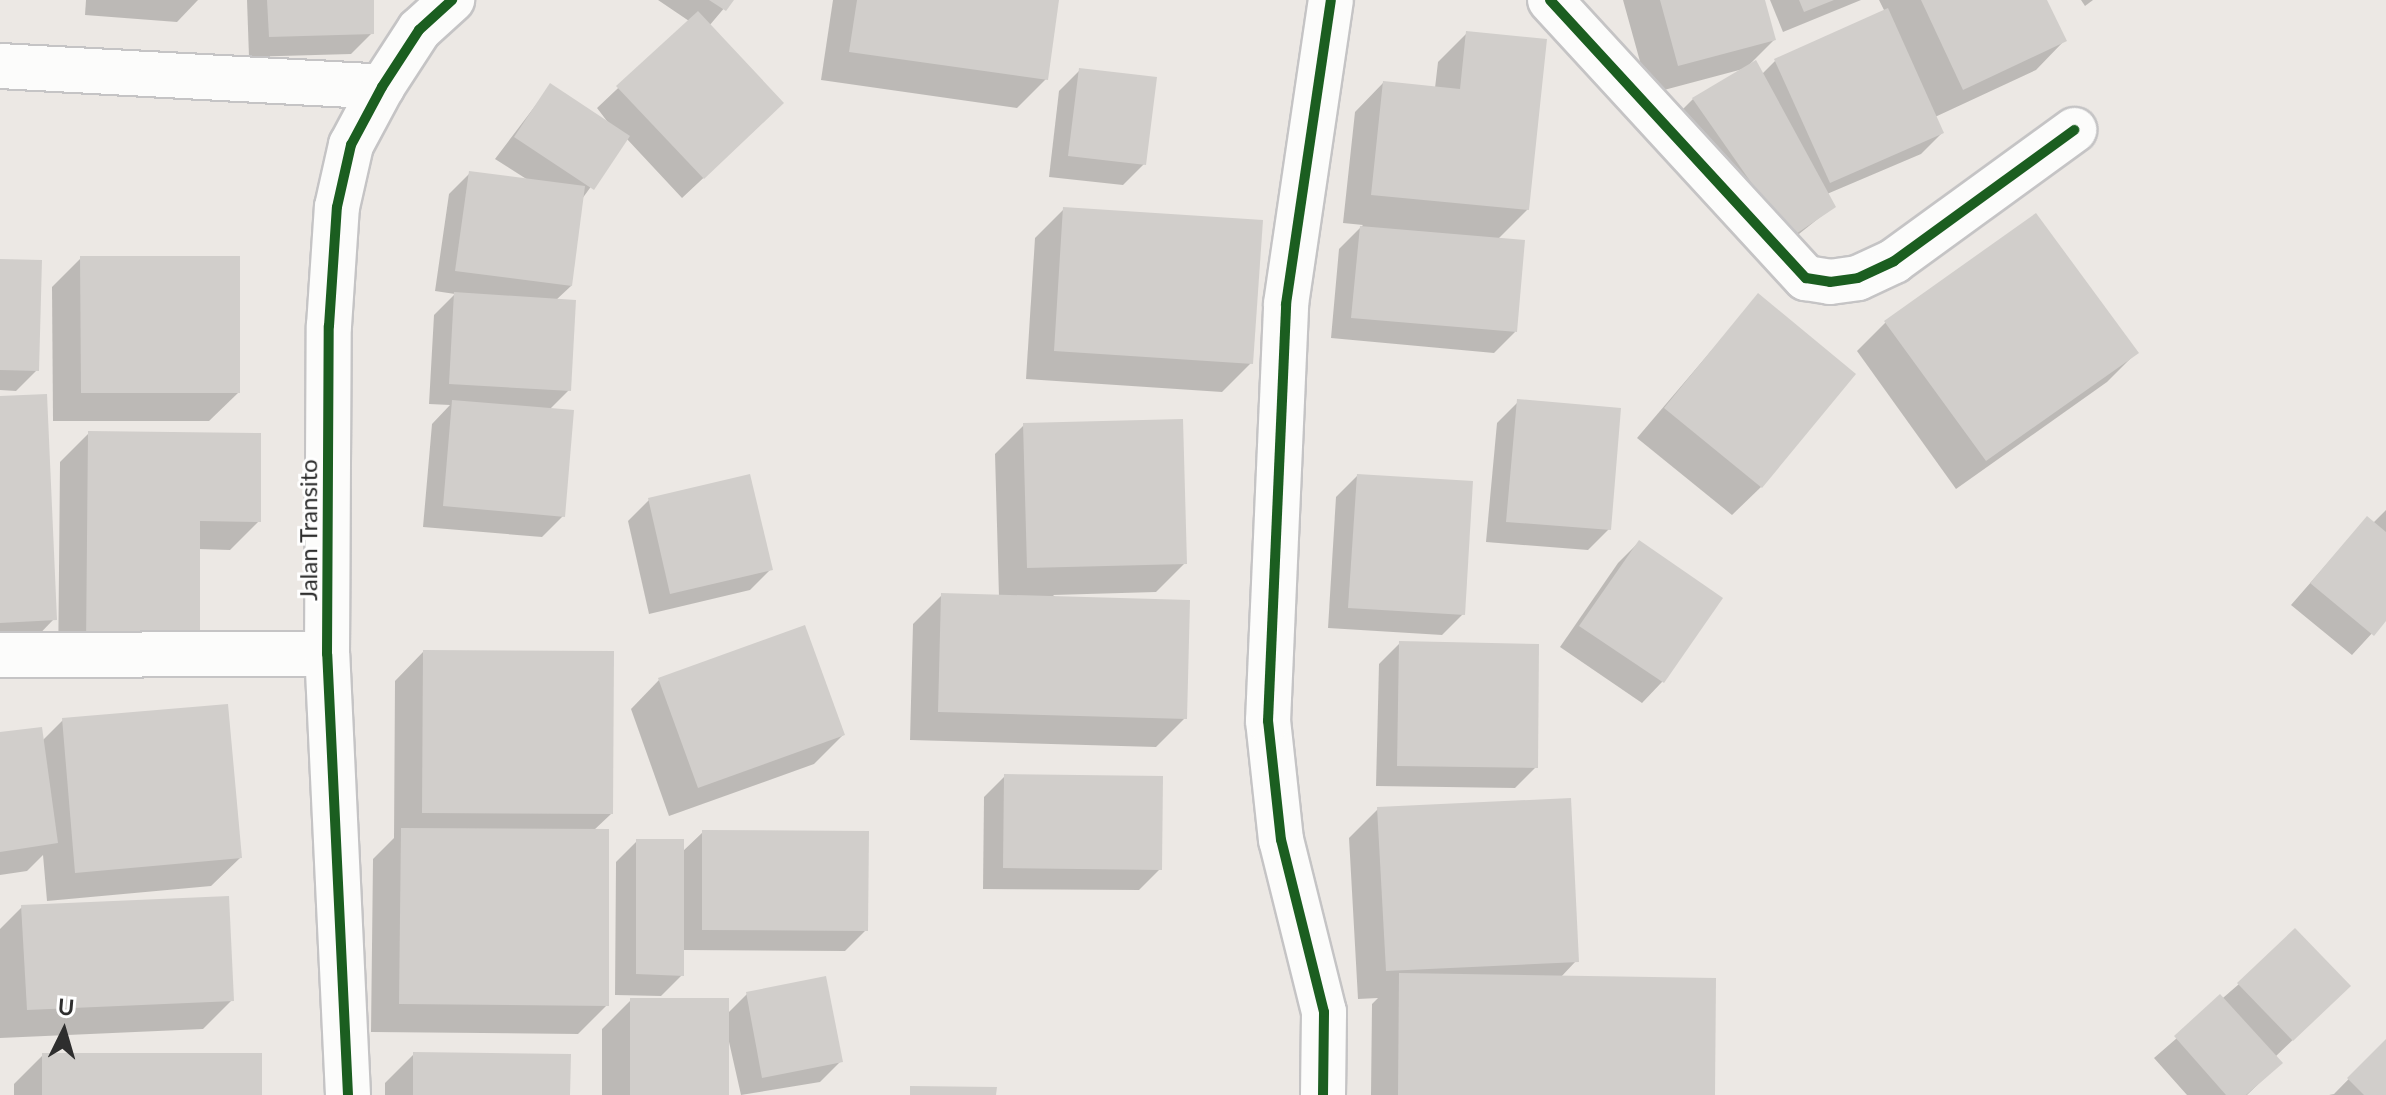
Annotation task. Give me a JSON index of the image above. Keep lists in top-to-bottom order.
{
  "streets": {
    "street": ["Jalan Transito"]
  },
  "north": "top"
}
